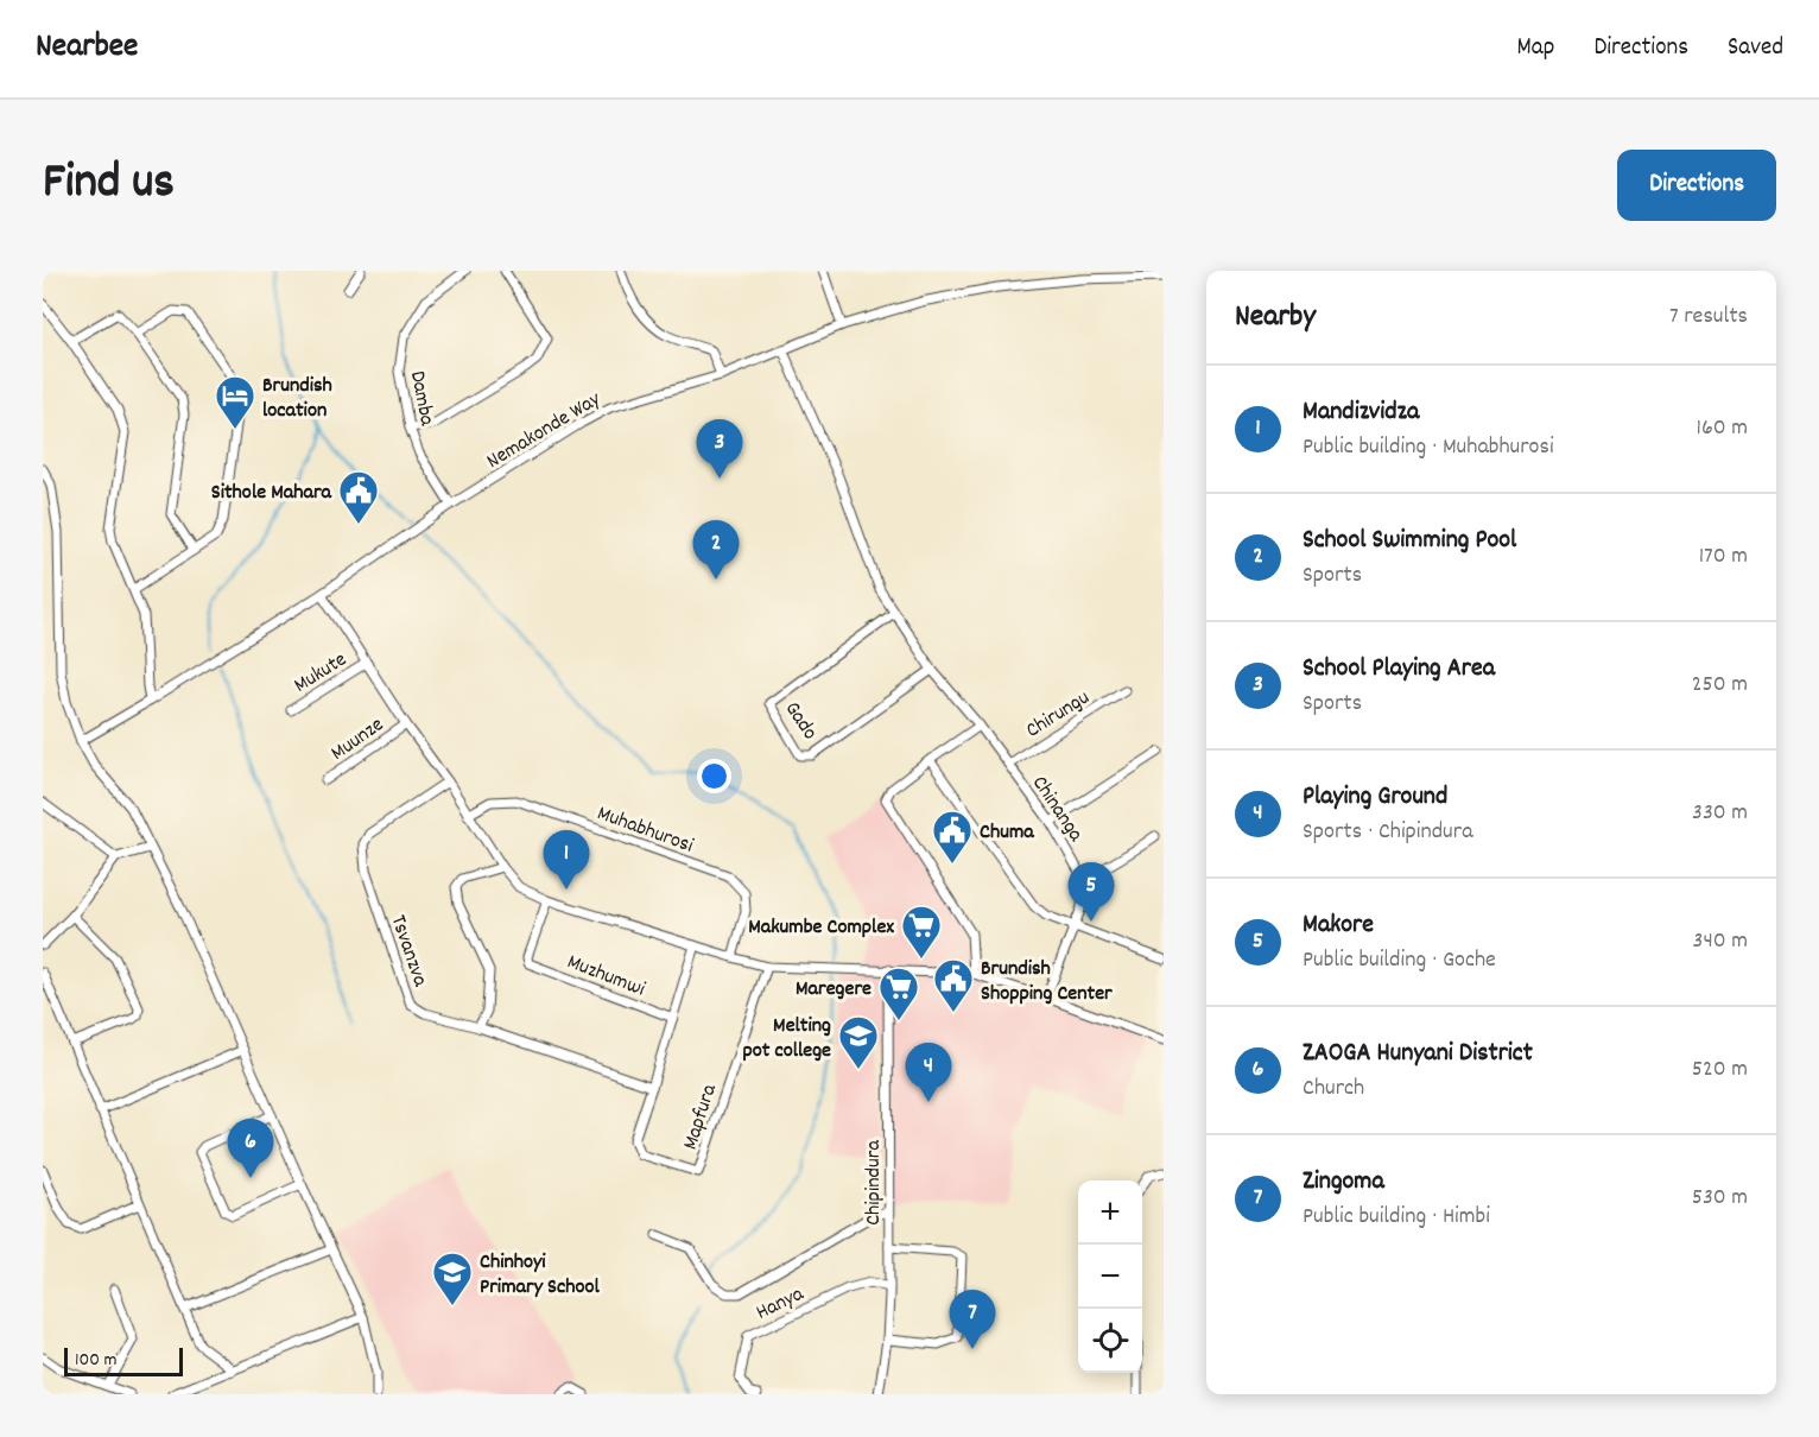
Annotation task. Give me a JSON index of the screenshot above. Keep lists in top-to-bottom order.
{
  "streets": {
    "street": [
      "Damba",
      "Nemakonde Way",
      "Mukute",
      "Chirungu",
      "Gado",
      "Muunze",
      "Chinanga",
      "Muhabhurosi",
      "Tsvanzva",
      "Muzhumwi",
      "Mapfura",
      "Chipindura",
      "Hanya"
    ]
  },
  "crossings": [
    ["Damba", "Nemakonde Way"],
    ["Nemakonde Way", "Chinanga"],
    ["Chirungu", "Chinanga"],
    ["Gado", "Chinanga"],
    ["Tsvanzva", "Mapfura"],
    ["Muzhumwi", "Mapfura"],
    ["Chipindura", "Hanya"]
  ],
  "places": {
    "hotel": ["Brundish location"],
    "public building": ["Sithole Mahara", "Chuma", "Brundish Shopping Center"],
    "supermarket": ["Makumbe Complex", "Maregere"],
    "school or university": ["Melting pot college", "Chinhoyi Primary School"]
  },
  "scale_bar": "100 m",
  "page": {
    "header": "Nearbee",
    "nav": ["Map", "Directions", "Saved"],
    "title": "Find us",
    "buttons": "Directions",
    "heading": ["Nearby", "7 results"],
    "list": [
      {
        "mark": "1",
        "name": "Mandizvidza",
        "note": "Public building · Muhabhurosi",
        "value": "160 m"
      },
      {
        "mark": "2",
        "name": "School Swimming Pool",
        "note": "Sports",
        "value": "170 m"
      },
      {
        "mark": "3",
        "name": "School Playing Area",
        "note": "Sports",
        "value": "250 m"
      },
      {
        "mark": "4",
        "name": "Playing Ground",
        "note": "Sports · Chipindura",
        "value": "330 m"
      },
      {
        "mark": "5",
        "name": "Makore",
        "note": "Public building · Goche",
        "value": "340 m"
      },
      {
        "mark": "6",
        "name": "ZAOGA Hunyani District",
        "note": "Church",
        "value": "520 m"
      },
      {
        "mark": "7",
        "name": "Zingoma",
        "note": "Public building · Himbi",
        "value": "530 m"
      }
    ],
    "pins": [
      "3",
      "2",
      "1",
      "5",
      "4",
      "6",
      "7"
    ],
    "map_buttons": ["+", "−"],
    "scale": "100 m"
  }
}
